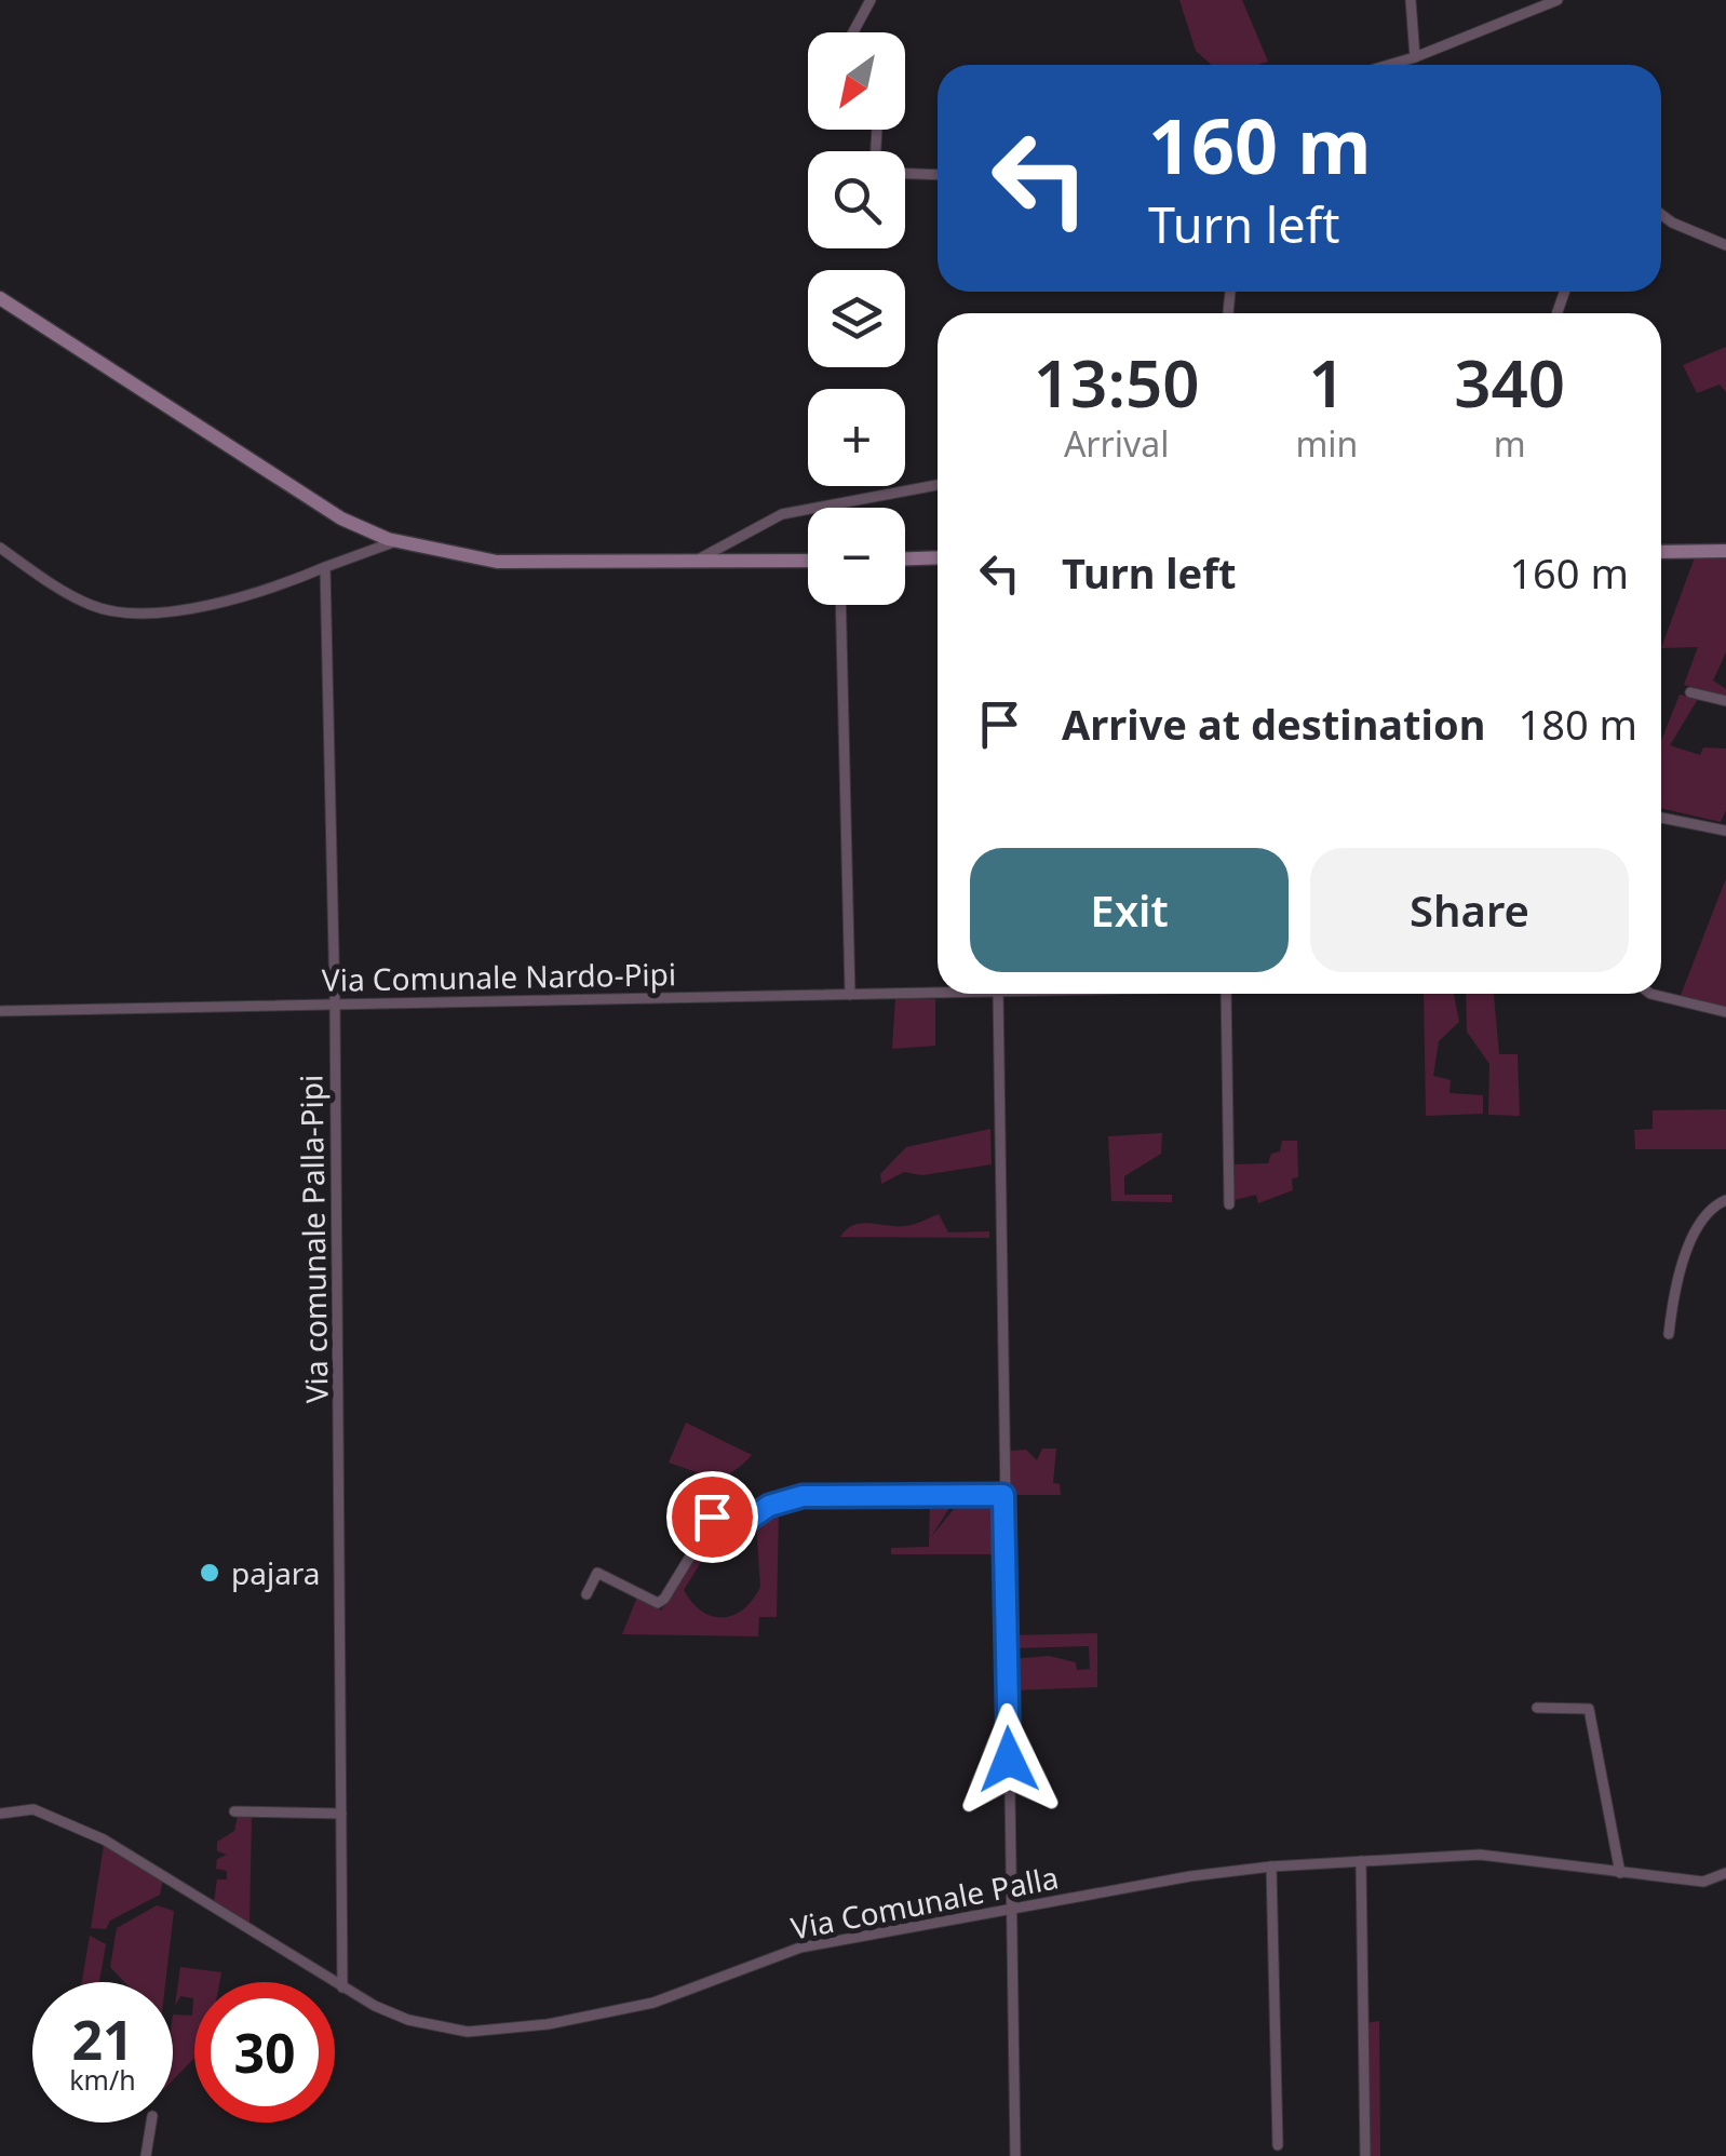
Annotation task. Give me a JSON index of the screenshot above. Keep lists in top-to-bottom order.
{
  "streets": {
    "street": ["Via Comunale Nardo-Pipi", "Via comunale Palla-Pipi", "Via Comunale Palla"]
  },
  "crossings": [
    ["Via Comunale Nardo-Pipi", "Via comunale Palla-Pipi"],
    ["Via comunale Palla-Pipi", "Via Comunale Palla"]
  ],
  "places": ["pajara"],
  "north": "bottom left",
  "page": {
    "map_buttons": ["+", "−"],
    "turn": ["160 m", "Turn left"],
    "eta": [
      "13:50",
      "Arrival",
      "1",
      "min",
      "340",
      "m"
    ],
    "list": [
      {
        "name": "Turn left",
        "value": "160 m"
      },
      {
        "name": "Arrive at destination",
        "value": "180 m"
      }
    ],
    "buttons": ["Exit", "Share"],
    "speed": "21 km/h",
    "limit": "30"
  }
}
